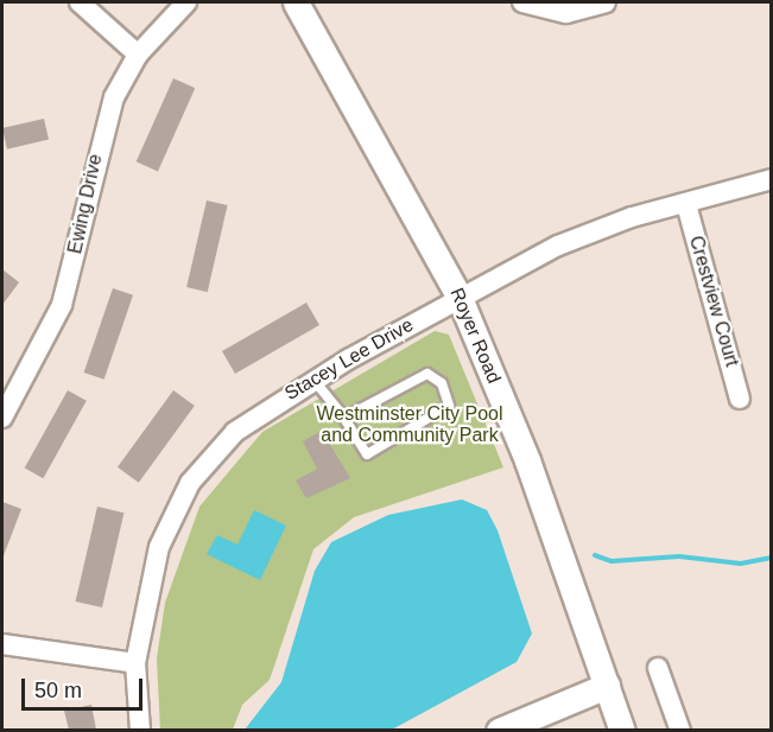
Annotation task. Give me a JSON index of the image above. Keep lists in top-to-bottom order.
{
  "streets": {
    "street": [
      "Ewing Drive",
      "Crestview Court",
      "Royer Road",
      "Stacey Lee Drive"
    ]
  },
  "crossings": [
    ["Crestview Court", "Stacey Lee Drive"],
    ["Royer Road", "Stacey Lee Drive"]
  ],
  "parks": ["Westminster City Pool and Community Park"],
  "scale_bar": "50 m"
}
